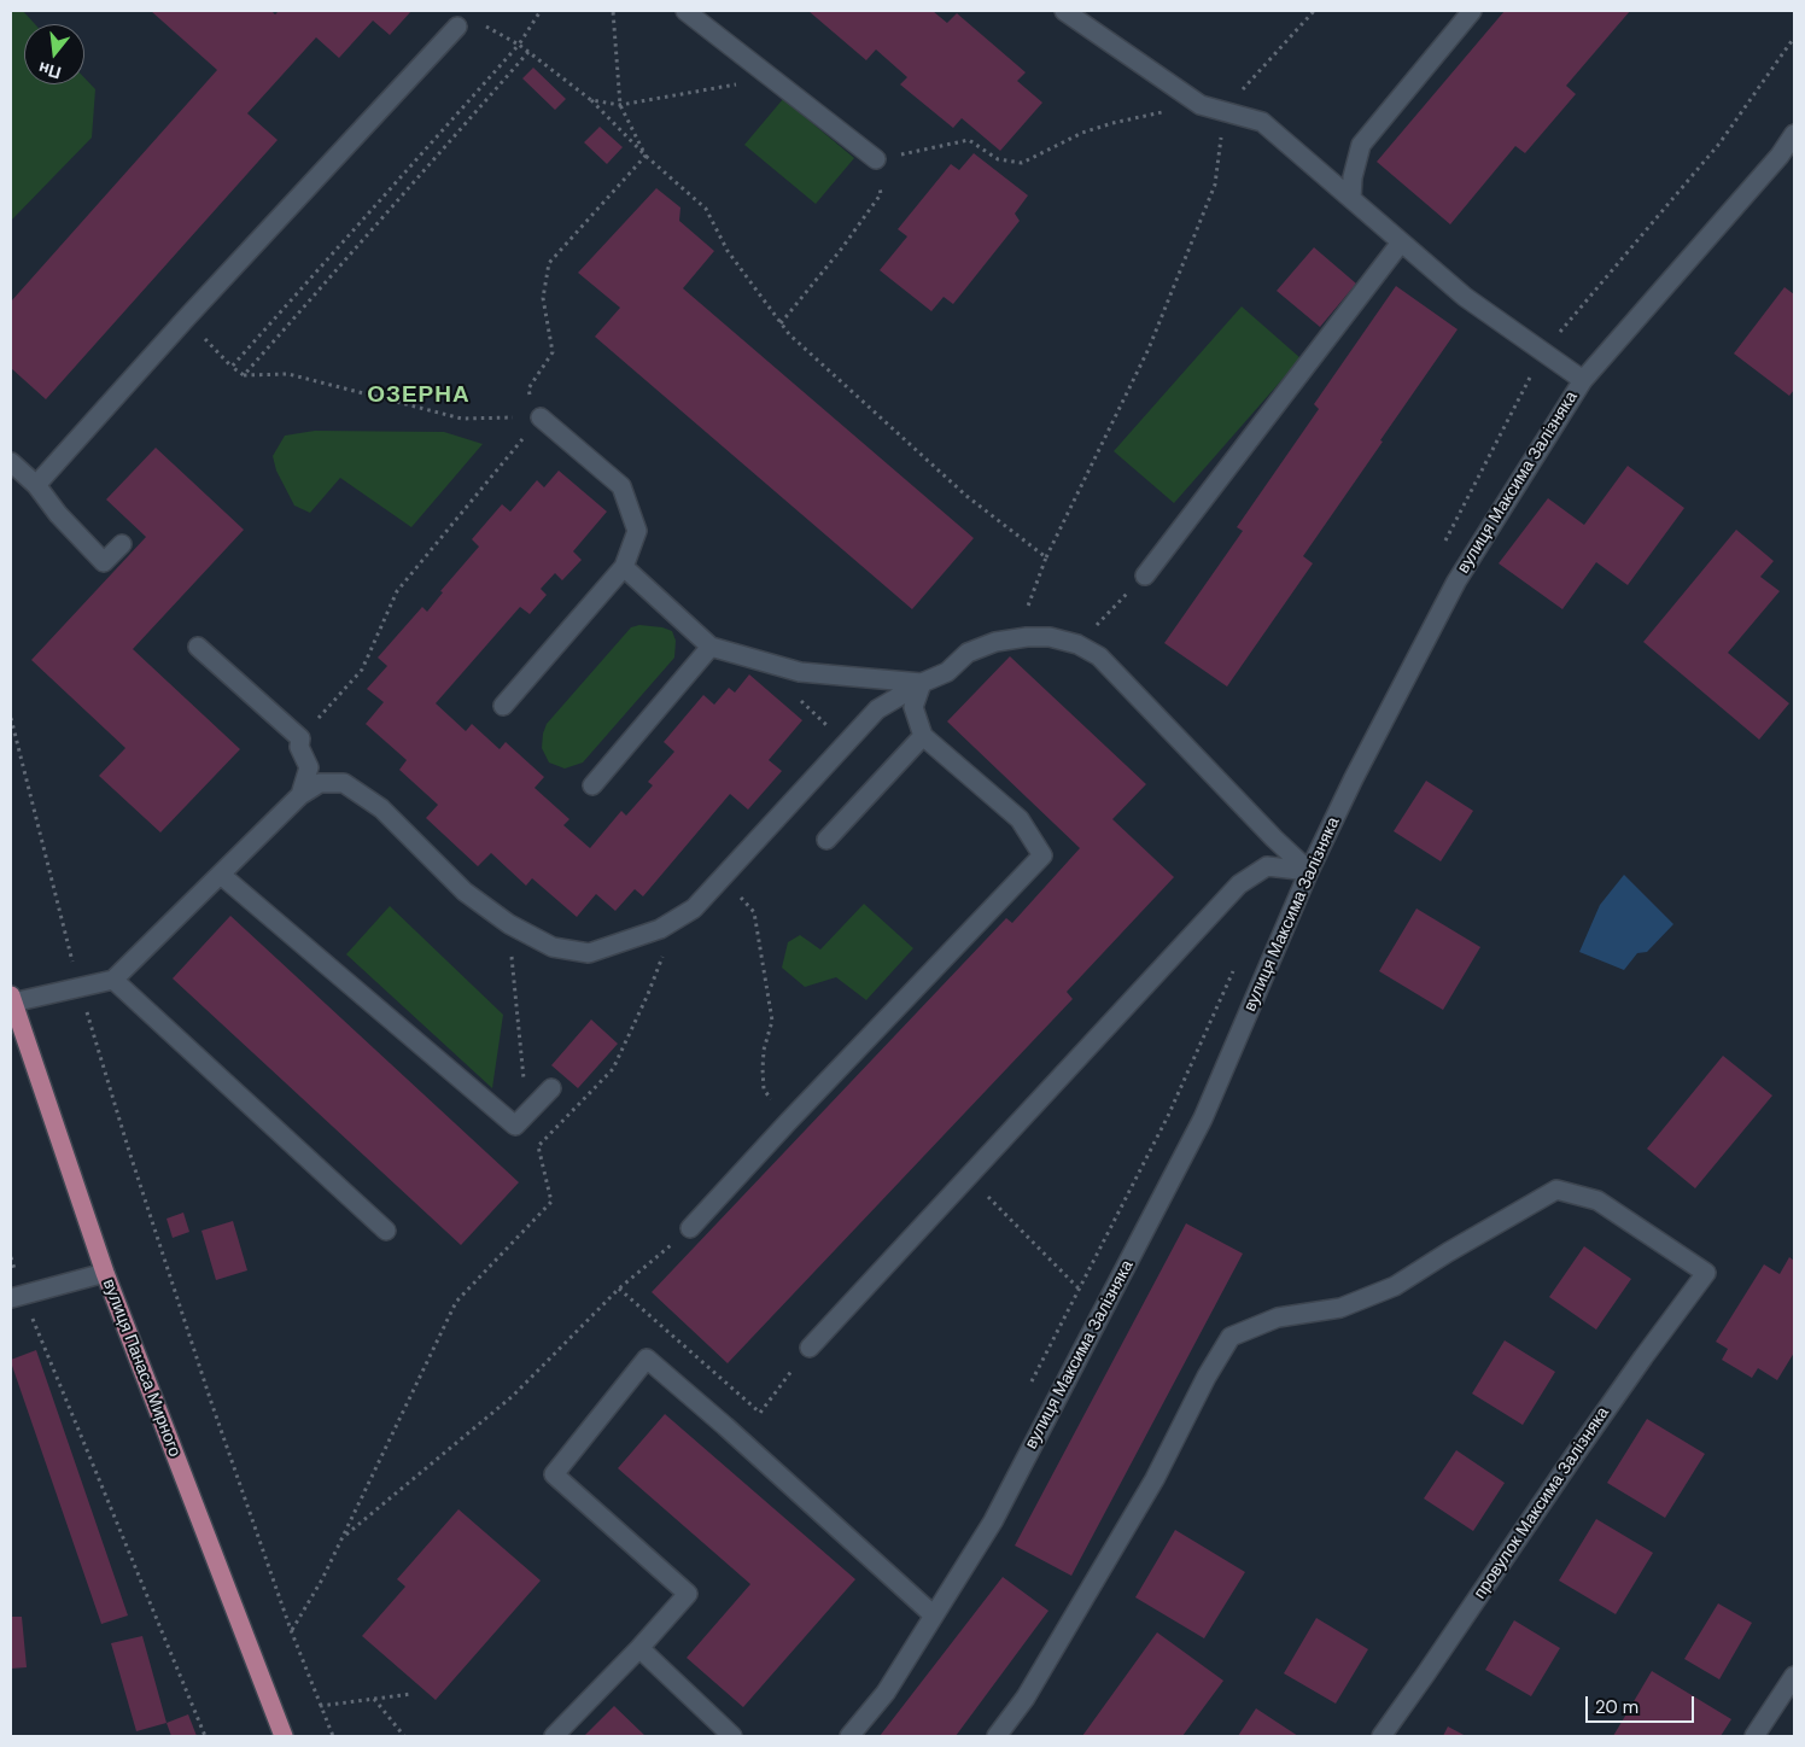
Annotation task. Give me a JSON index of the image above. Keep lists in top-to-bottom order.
{
  "streets": {
    "main road": ["вулиця Панаса Мирного"],
    "street": ["вулиця Максима Залізняка", "провулок Максима Залізняка"]
  },
  "districts": ["ОЗЕРНА"],
  "scale_bar": "20 m",
  "north": "bottom"
}
